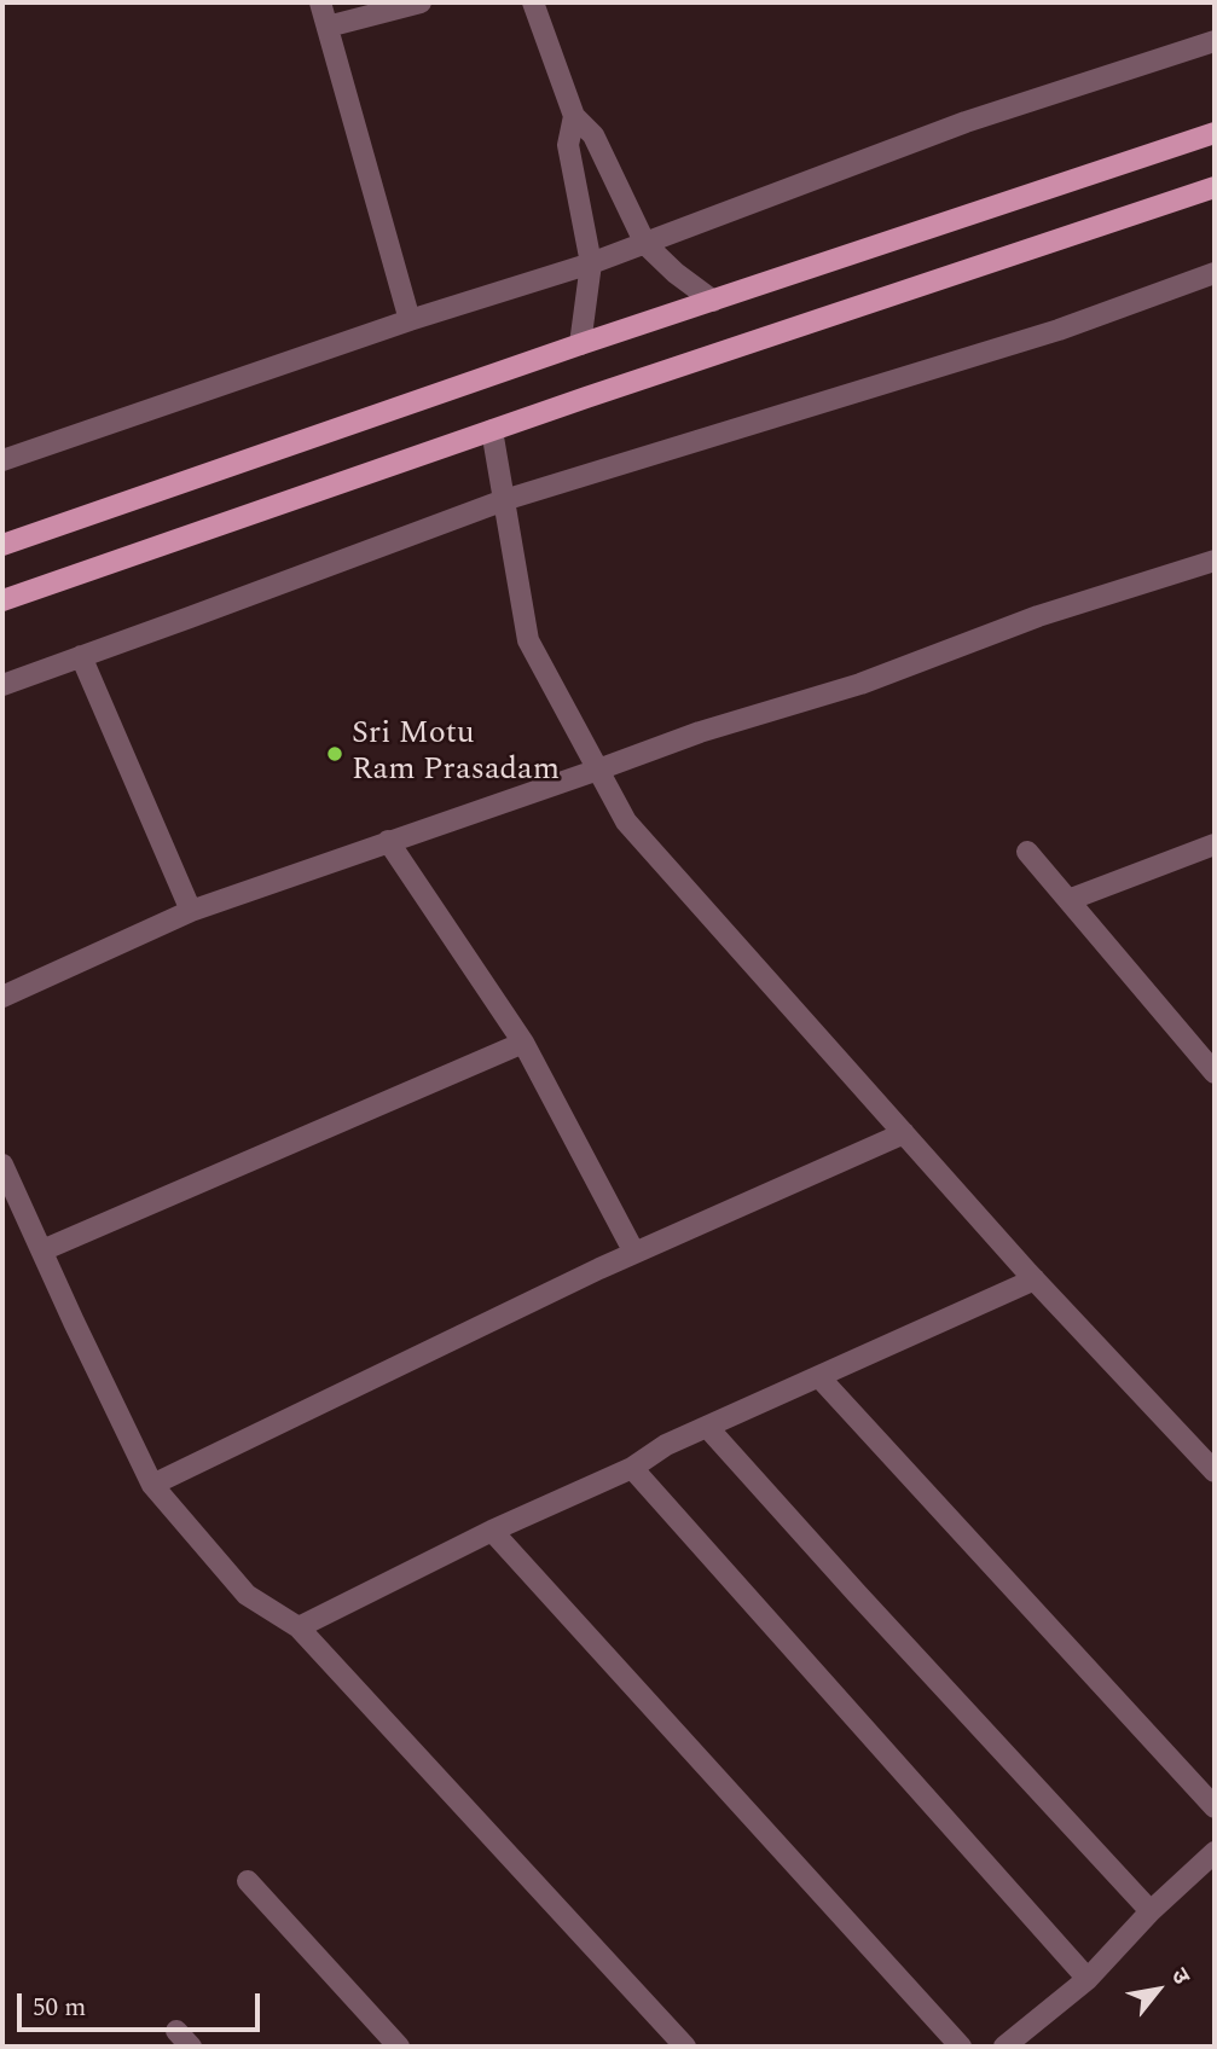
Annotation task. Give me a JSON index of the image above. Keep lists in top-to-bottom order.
{
  "places": ["Sri Motu Ram Prasadam"],
  "scale_bar": "50 m",
  "north": "top right"
}
